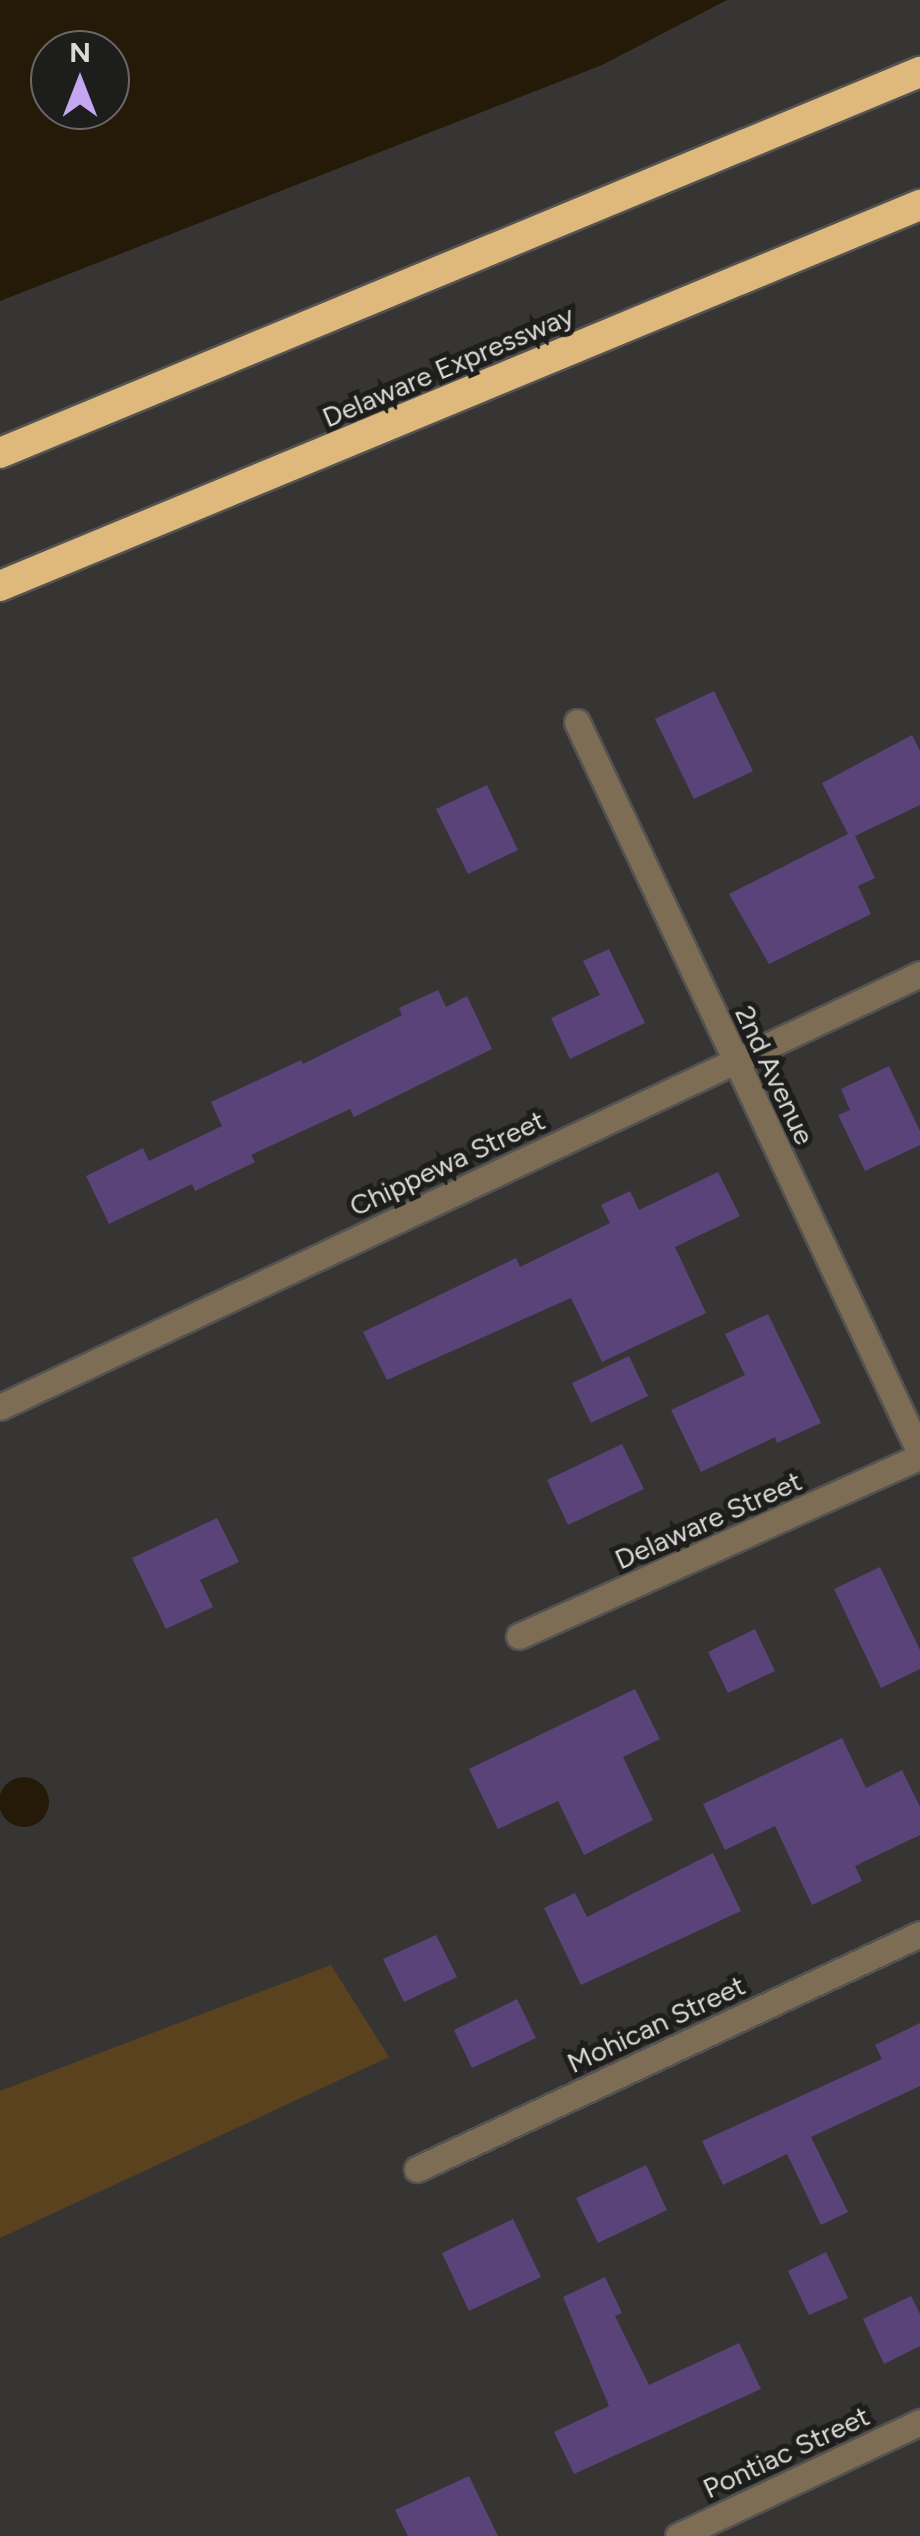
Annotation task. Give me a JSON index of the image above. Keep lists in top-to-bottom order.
{
  "streets": {
    "highway": ["Delaware Expressway"],
    "street": [
      "2nd Avenue",
      "Chippewa Street",
      "Delaware Street",
      "Mohican Street",
      "Pontiac Street"
    ]
  },
  "crossings": [
    ["2nd Avenue", "Chippewa Street"],
    ["2nd Avenue", "Delaware Street"]
  ],
  "north": "top"
}
